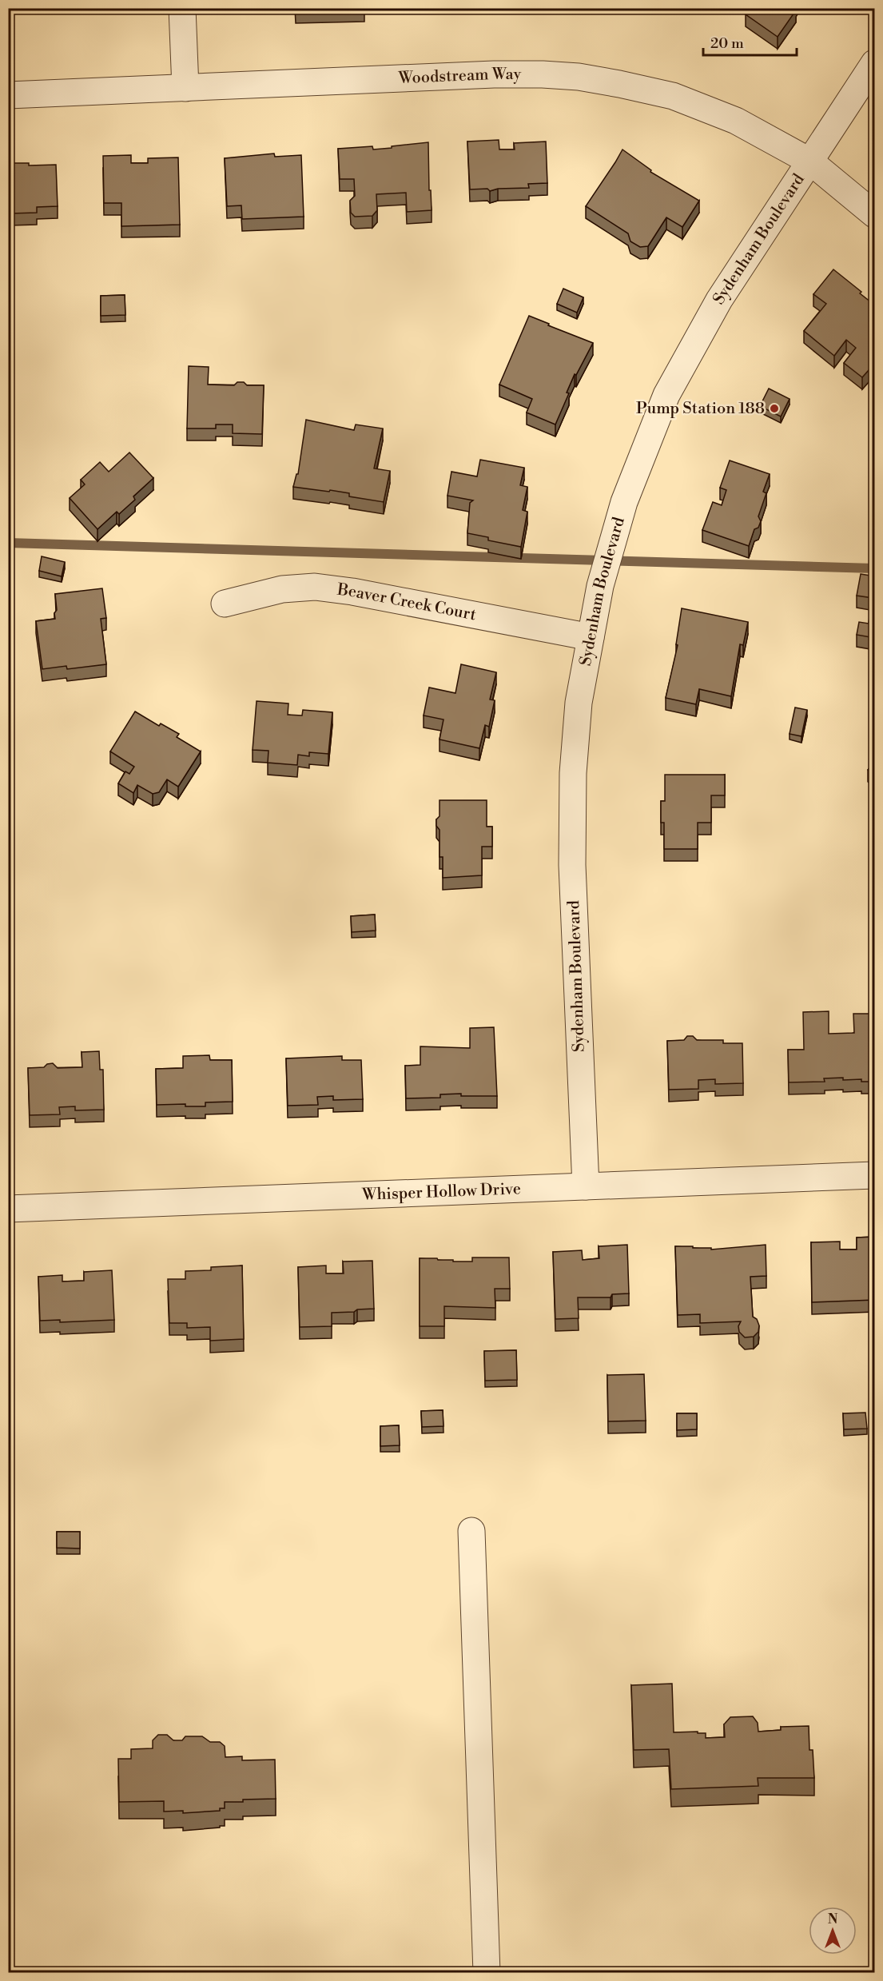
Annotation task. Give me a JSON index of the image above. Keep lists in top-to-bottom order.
{
  "streets": {
    "street": [
      "Woodstream Way",
      "Sydenham Boulevard",
      "Beaver Creek Court",
      "Whisper Hollow Drive"
    ]
  },
  "crossings": [
    ["Woodstream Way", "Sydenham Boulevard"],
    ["Sydenham Boulevard", "Beaver Creek Court"],
    ["Sydenham Boulevard", "Whisper Hollow Drive"]
  ],
  "places": ["Pump Station 188"],
  "scale_bar": "20 m",
  "north": "top"
}
